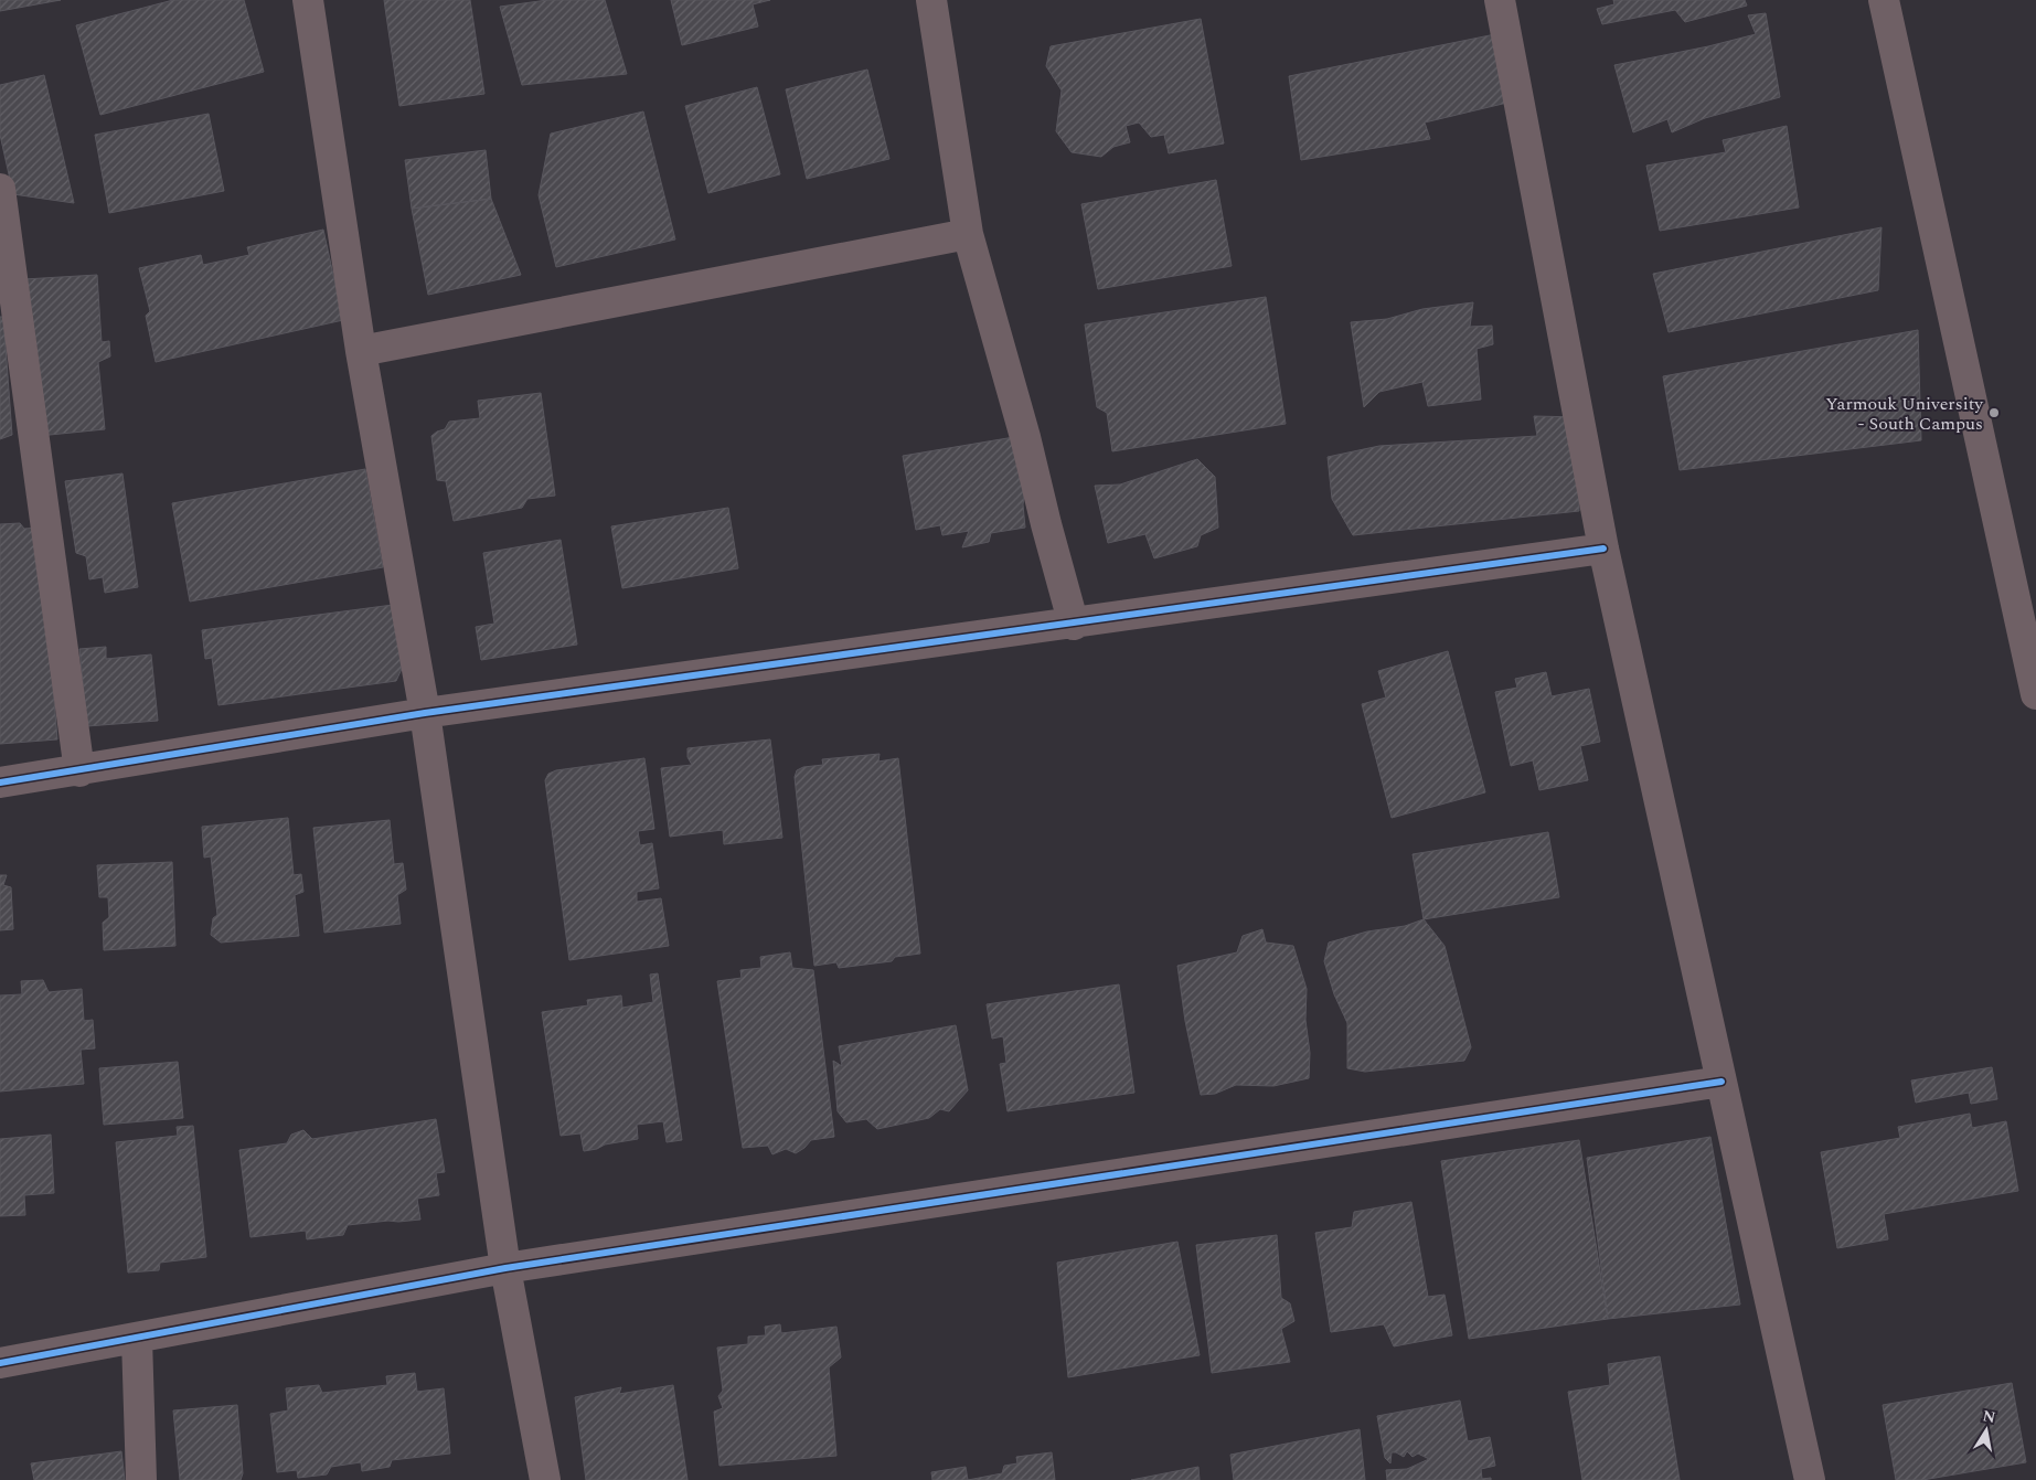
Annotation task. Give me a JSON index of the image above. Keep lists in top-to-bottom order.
{
  "places": ["Yarmouk University - South Campus"],
  "north": "top"
}
